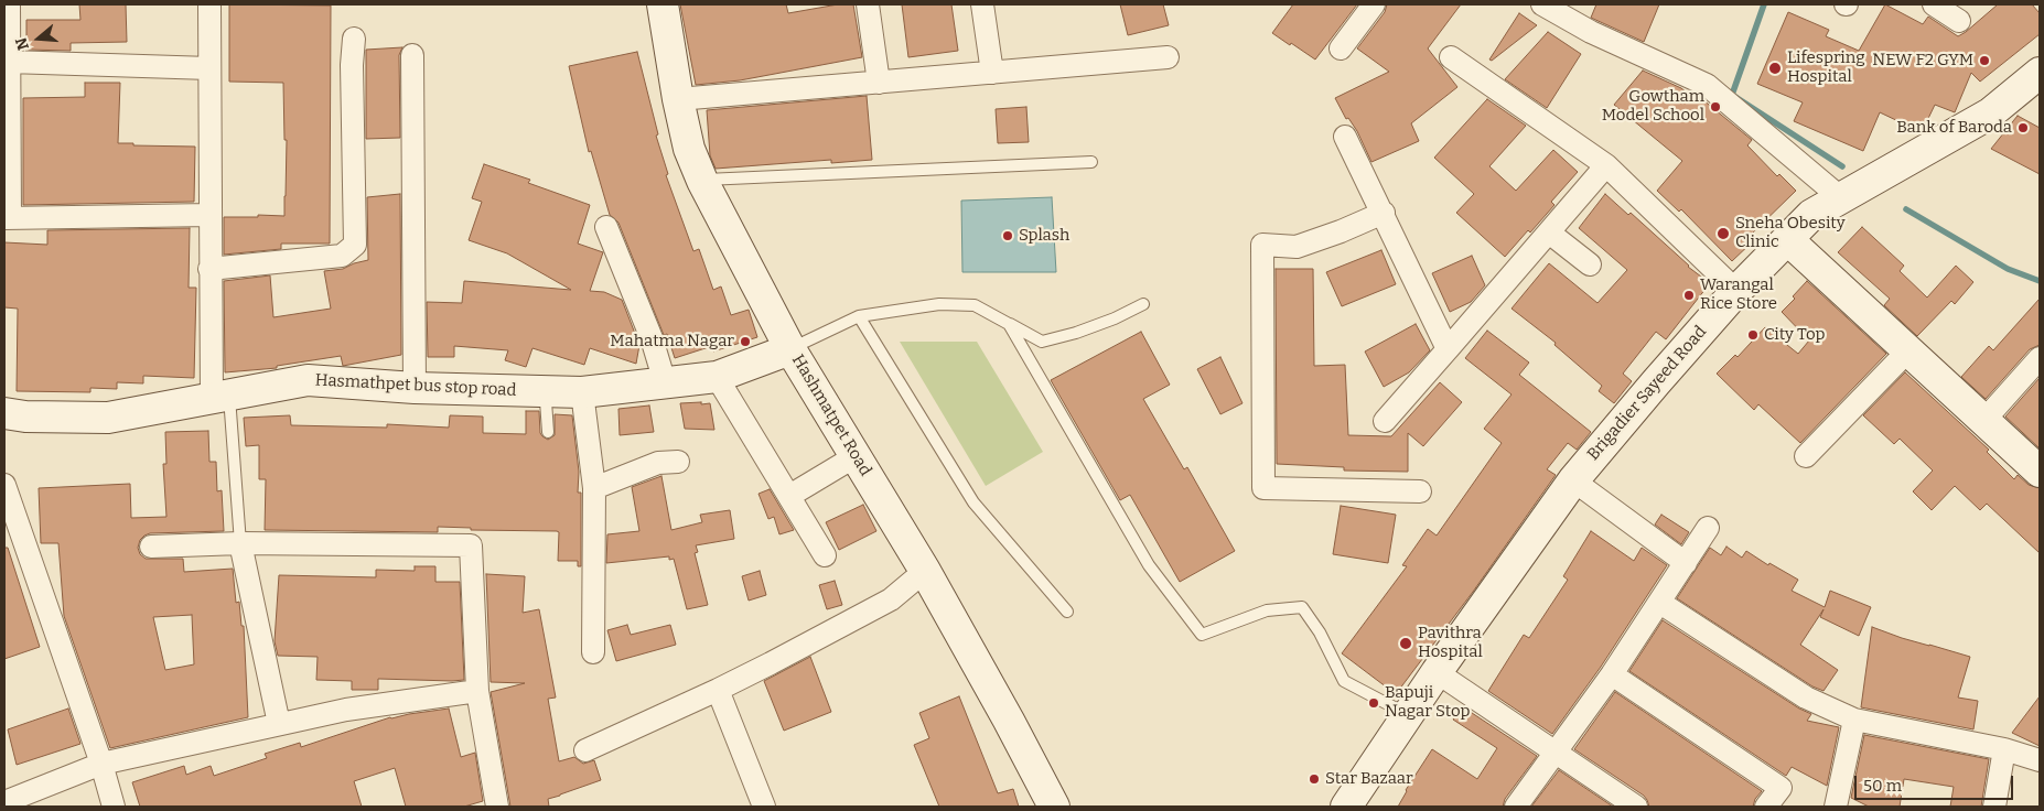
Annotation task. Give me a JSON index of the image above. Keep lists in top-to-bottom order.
{
  "streets": {
    "street": ["Hasmathpet bus stop road", "Brigadier Sayeed Road", "Hashmatpet Road"]
  },
  "crossings": [
    ["Hasmathpet bus stop road", "Hashmatpet Road"]
  ],
  "places": [
    "NEW F2 GYM",
    "Lifespring Hospital",
    "Gowtham Model School",
    "Bank of Baroda",
    "Sneha Obesity Clinic",
    "Splash",
    "Warangal Rice Store",
    "City Top",
    "Mahatma Nagar",
    "Pavithra Hospital",
    "Bapuji Nagar Stop",
    "Star Bazaar"
  ],
  "scale_bar": "50 m",
  "north": "left"
}
